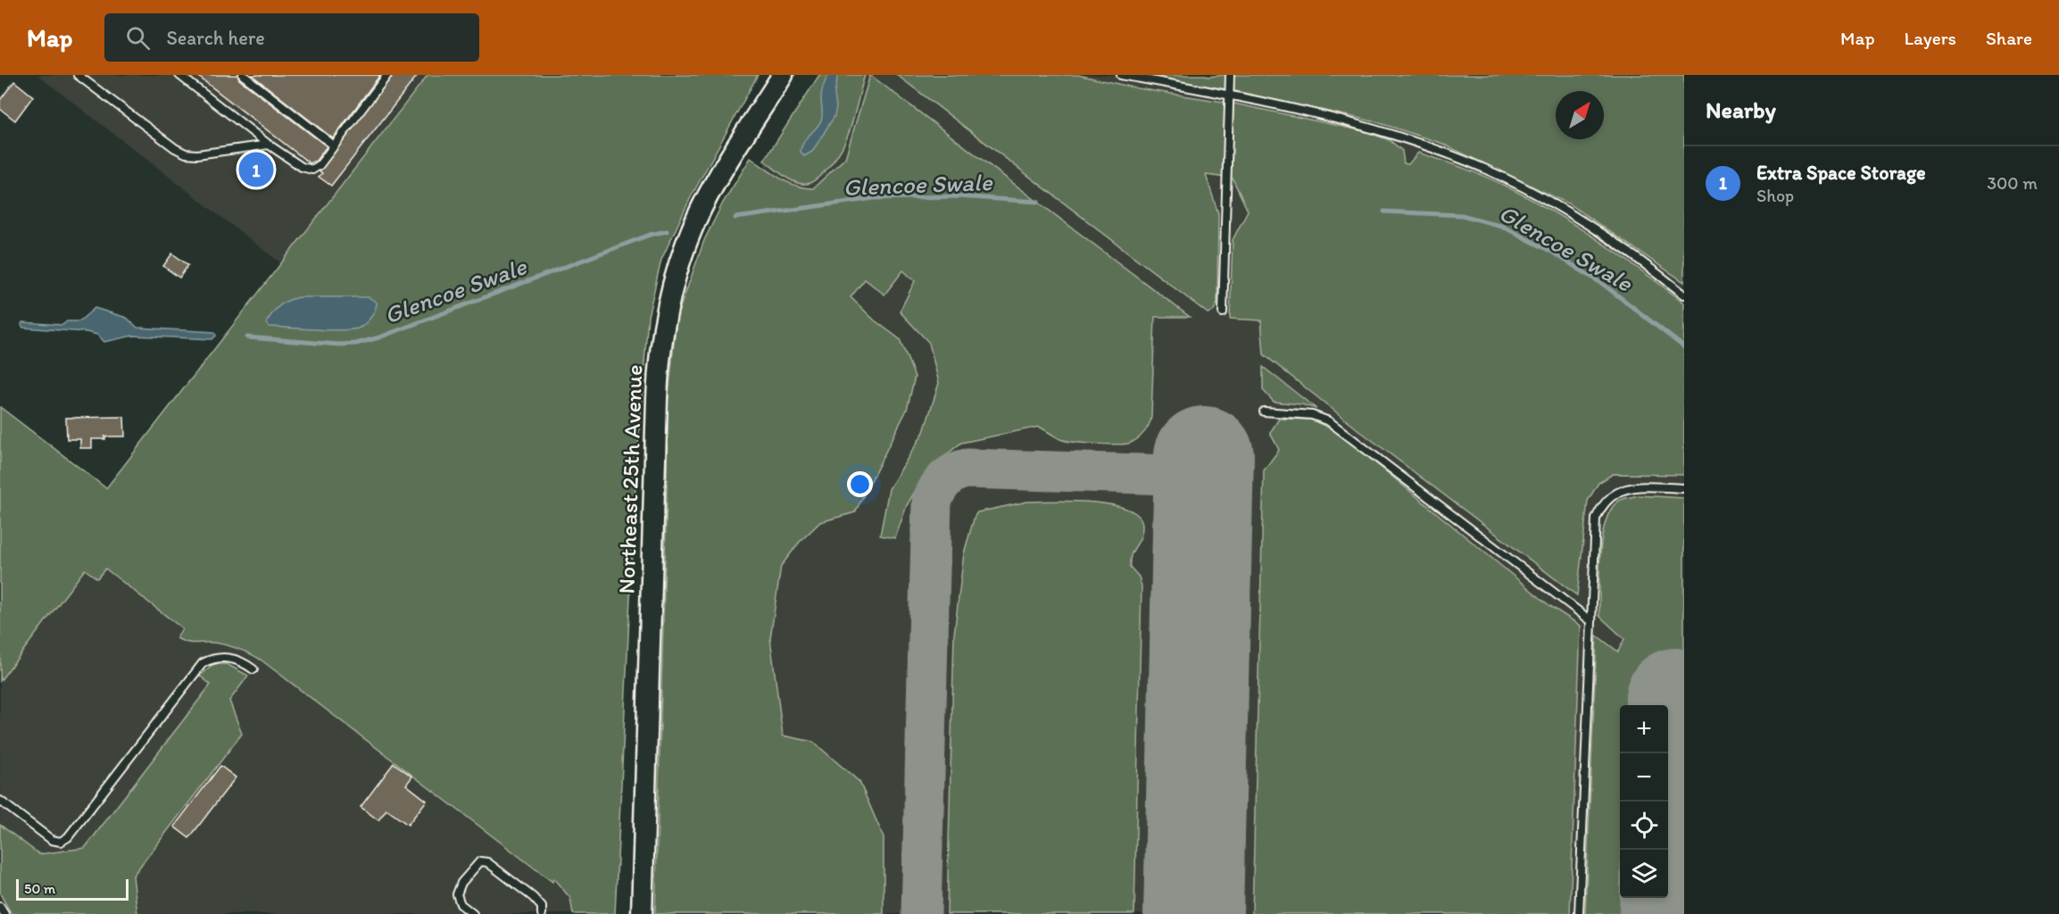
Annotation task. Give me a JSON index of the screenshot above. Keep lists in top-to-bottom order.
{
  "streets": {
    "main road": ["Northeast 25th Avenue"]
  },
  "water": ["Glencoe Swale"],
  "scale_bar": "50 m",
  "north": "top right",
  "page": {
    "header": "Map",
    "search": "Search here",
    "nav": ["Map", "Layers", "Share"],
    "heading": "Nearby",
    "list": [
      {
        "mark": "1",
        "name": "Extra Space Storage",
        "note": "Shop",
        "value": "300 m"
      }
    ],
    "pins": "1",
    "map_buttons": ["+", "−"],
    "scale": "50 m"
  }
}
